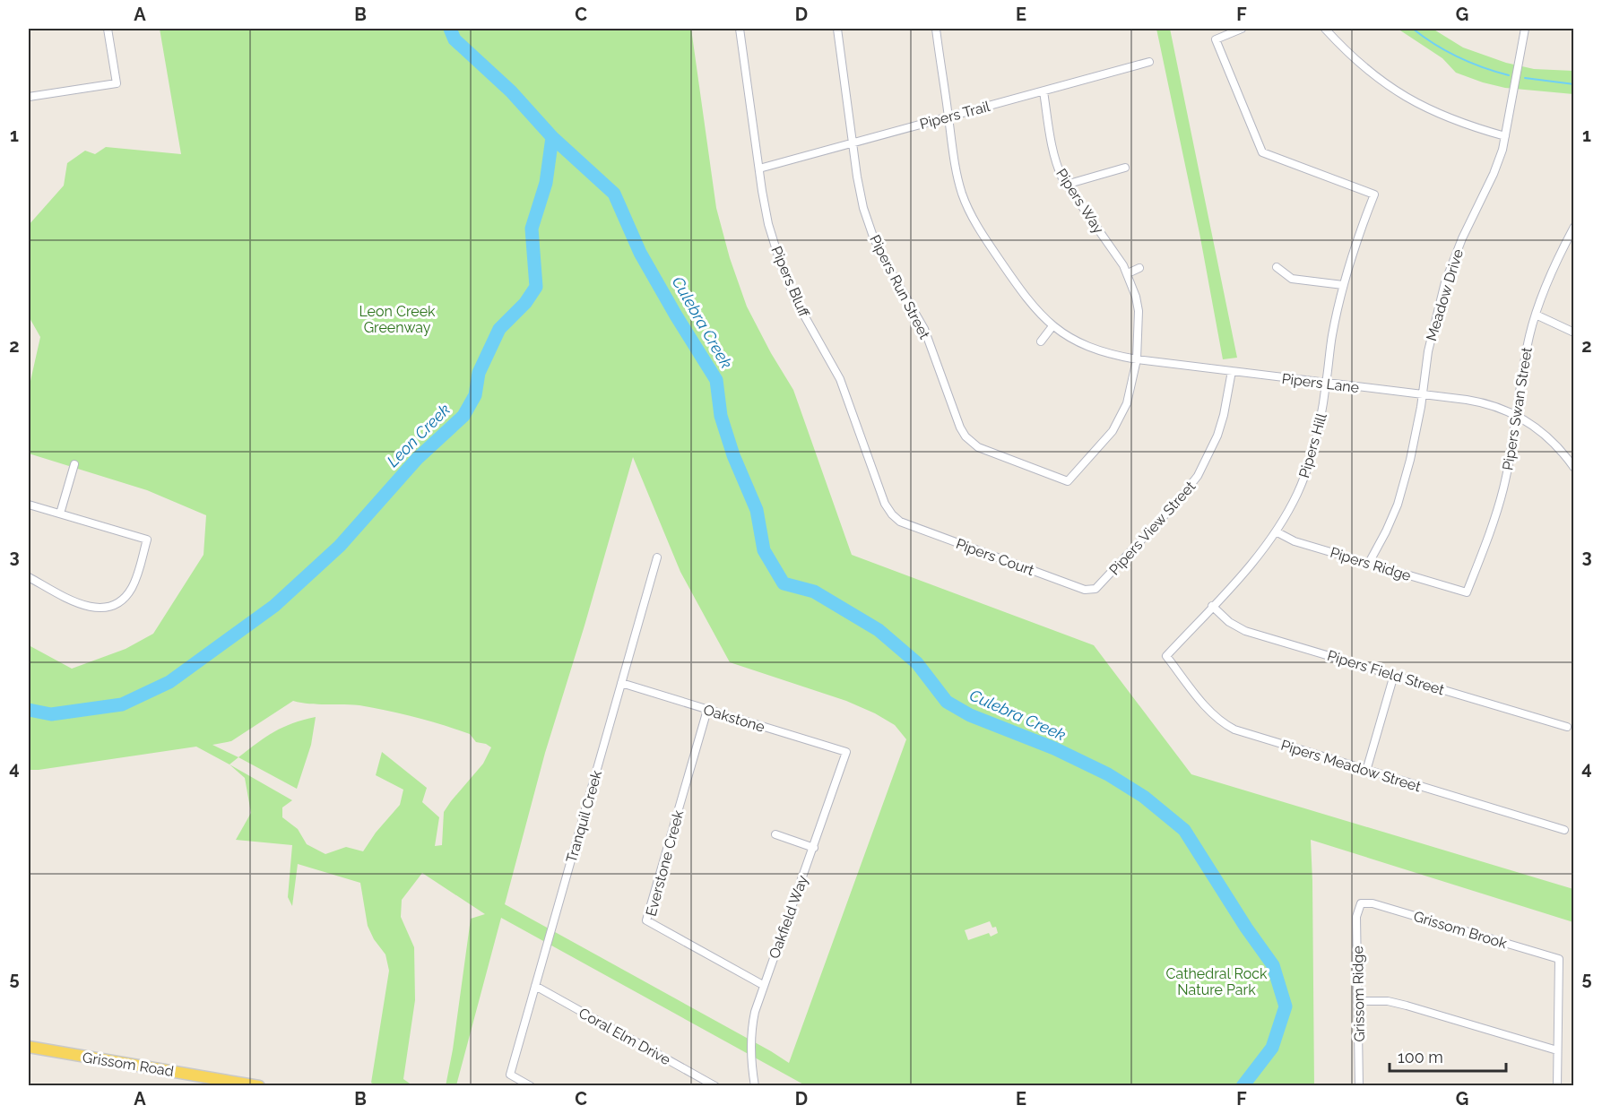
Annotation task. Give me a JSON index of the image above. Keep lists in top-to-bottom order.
{
  "streets": {
    "main road": ["Grissom Road"],
    "street": [
      "Pipers Trail",
      "Pipers Way",
      "Pipers Bluff",
      "Pipers Run Street",
      "Meadow Drive",
      "Pipers Lane",
      "Pipers Swan Street",
      "Pipers Hill",
      "Pipers View Street",
      "Pipers Court",
      "Pipers Ridge",
      "Pipers Field Street",
      "Oakstone",
      "Pipers Meadow Street",
      "Tranquil Creek",
      "Everstone Creek",
      "Oakfield Way",
      "Grissom Brook",
      "Grissom Ridge",
      "Coral Elm Drive"
    ]
  },
  "crossings": [
    ["Pipers Trail", "Pipers Way"],
    ["Pipers Trail", "Pipers Bluff"],
    ["Pipers Trail", "Pipers Run Street"],
    ["Pipers Trail", "Pipers Lane"],
    ["Pipers Way", "Pipers Run Street"],
    ["Pipers Way", "Pipers Lane"],
    ["Pipers Bluff", "Pipers Court"],
    ["Meadow Drive", "Pipers Lane"],
    ["Meadow Drive", "Pipers Ridge"],
    ["Pipers Lane", "Pipers Swan Street"],
    ["Pipers Lane", "Pipers Hill"],
    ["Pipers Lane", "Pipers View Street"],
    ["Pipers Swan Street", "Pipers Ridge"],
    ["Pipers Hill", "Pipers Ridge"],
    ["Pipers Hill", "Pipers Field Street"],
    ["Pipers Hill", "Pipers Meadow Street"],
    ["Pipers View Street", "Pipers Court"],
    ["Oakstone", "Tranquil Creek"],
    ["Oakstone", "Everstone Creek"],
    ["Oakstone", "Oakfield Way"],
    ["Tranquil Creek", "Coral Elm Drive"],
    ["Everstone Creek", "Oakfield Way"],
    ["Grissom Brook", "Grissom Ridge"]
  ],
  "water": ["Culebra Creek", "Leon Creek"],
  "parks": ["Leon Creek Greenway", "Cathedral Rock Nature Park"],
  "scale_bar": "100 m",
  "grid": {
    "columns": [
      "A",
      "B",
      "C",
      "D",
      "E",
      "F",
      "G"
    ],
    "rows": [
      "1",
      "2",
      "3",
      "4",
      "5"
    ]
  }
}
